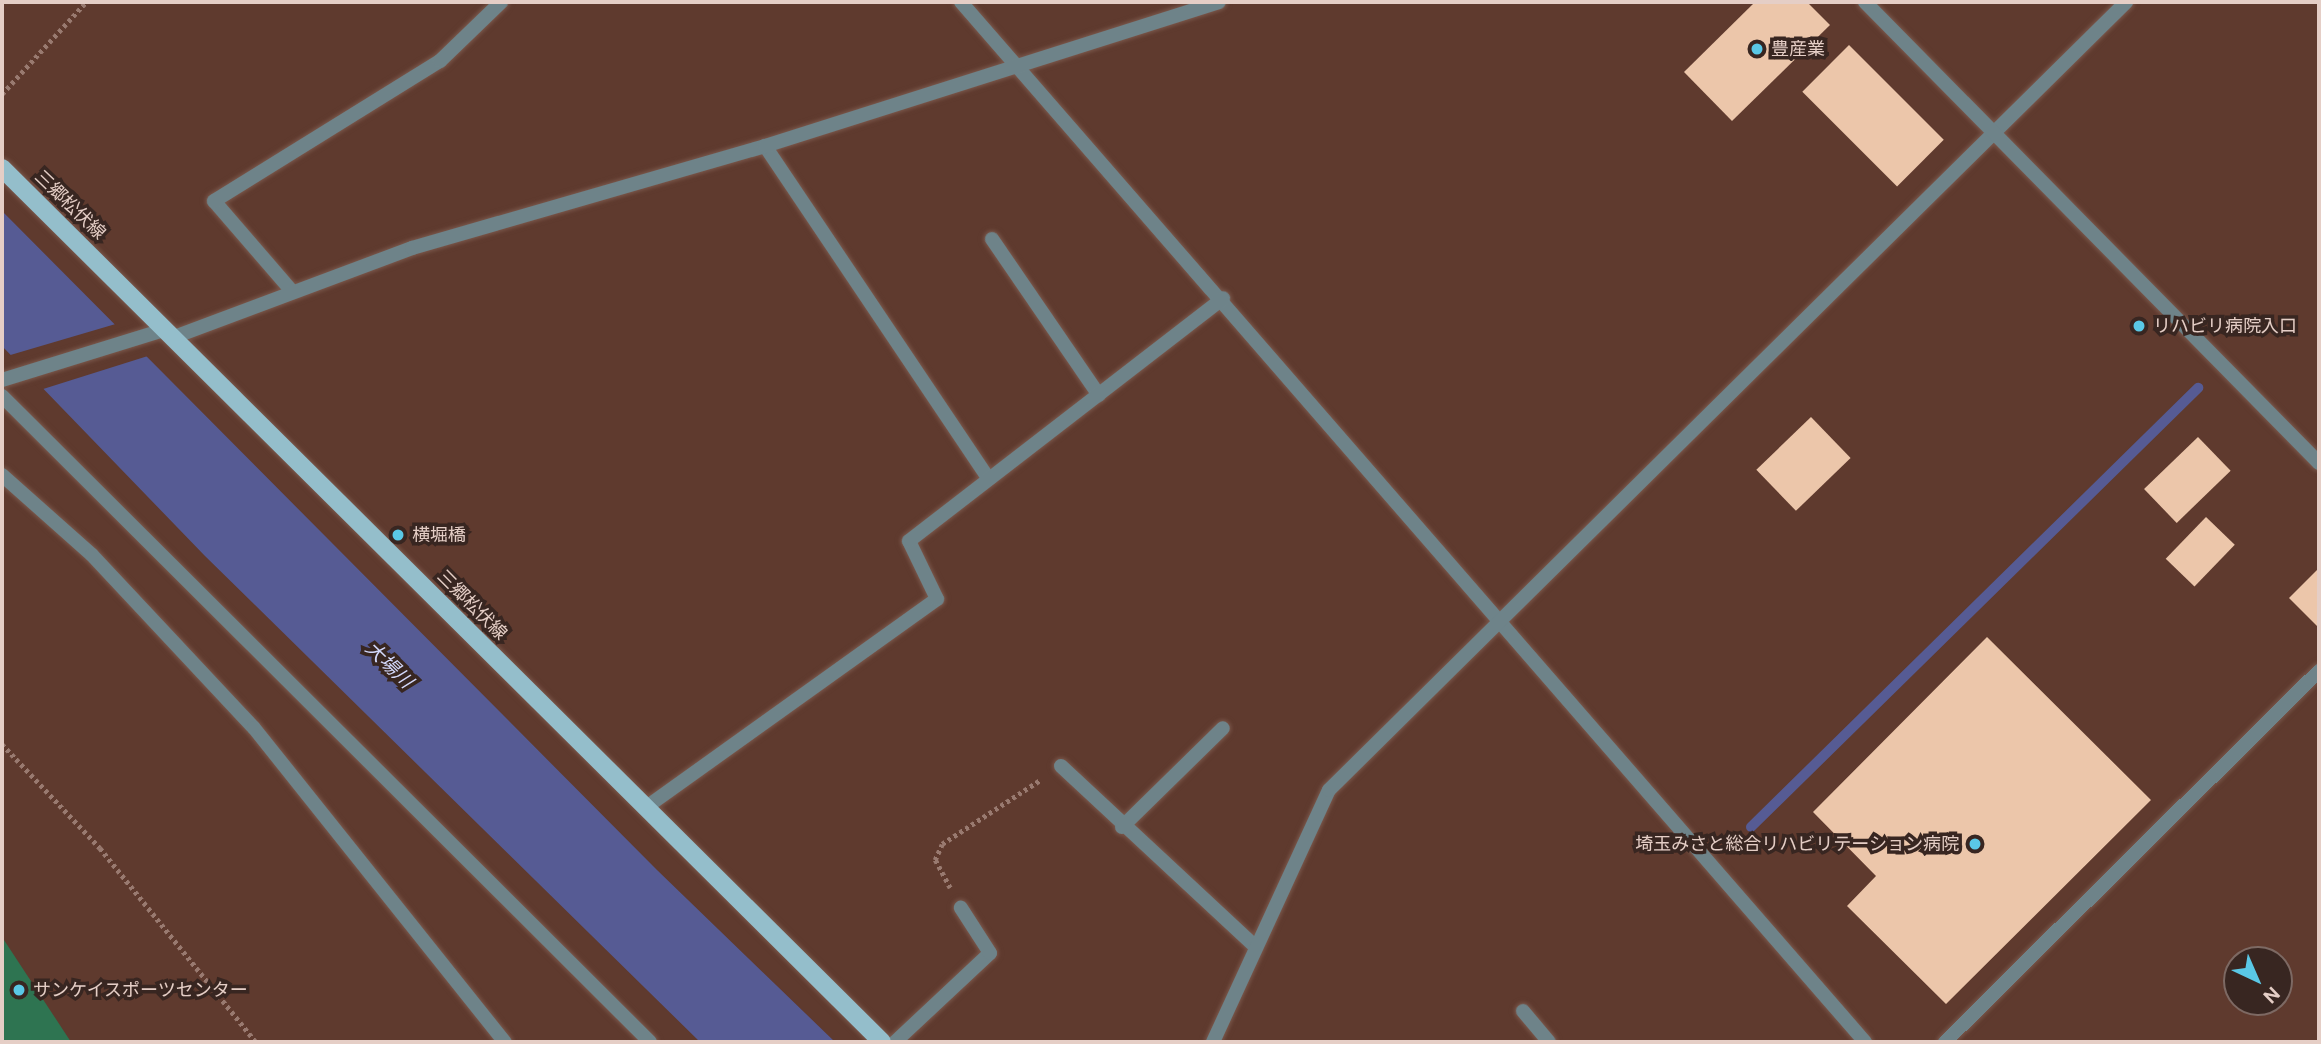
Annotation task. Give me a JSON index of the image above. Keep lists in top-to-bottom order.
{
  "streets": {
    "main road": ["三郷松伏線"]
  },
  "water": ["大場川"],
  "places": [
    "豊産業",
    "リハビリ病院入口",
    "横堀橋",
    "埼玉みさと総合リハビリテーション病院",
    "サンケイスポーツセンター"
  ],
  "north": "bottom right"
}
